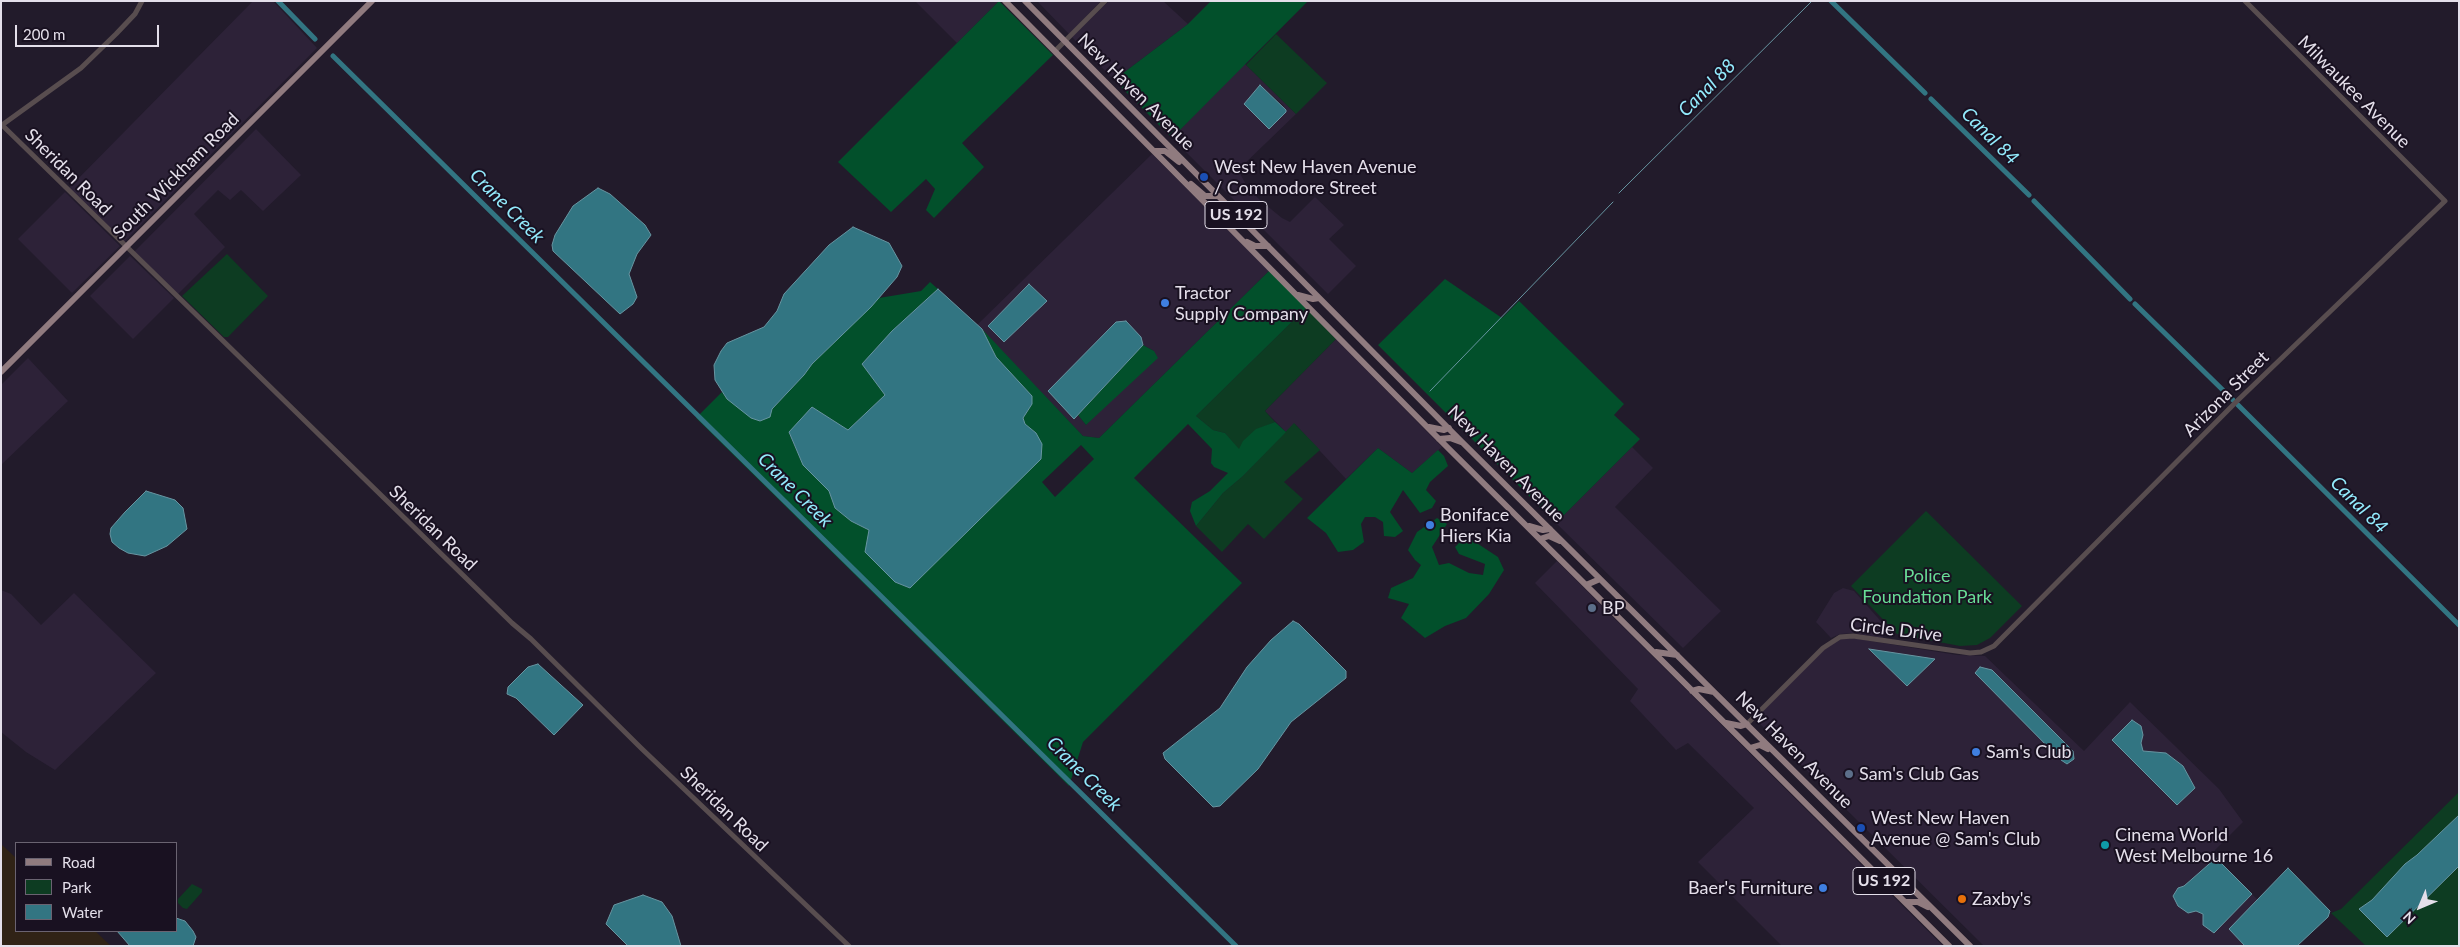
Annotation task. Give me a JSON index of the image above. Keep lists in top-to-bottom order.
{
  "streets": {
    "main road": ["New Haven Avenue", "South Wickham Road", "US 192"],
    "street": [
      "Milwaukee Avenue",
      "Sheridan Road",
      "Arizona Street",
      "Circle Drive"
    ]
  },
  "crossings": [
    ["New Haven Avenue", "Circle Drive"],
    ["Milwaukee Avenue", "Arizona Street"],
    ["Sheridan Road", "South Wickham Road"],
    ["Arizona Street", "Circle Drive"]
  ],
  "water": ["Canal 88", "Canal 84", "Crane Creek"],
  "parks": ["Police Foundation Park"],
  "places": [
    "West New Haven Avenue / Commodore Street",
    "Tractor Supply Company",
    "Boniface Hiers Kia",
    "BP",
    "Sam's Club",
    "Sam's Club Gas",
    "West New Haven Avenue @ Sam's Club",
    "Cinema World West Melbourne 16",
    "Baer's Furniture",
    "Zaxby's"
  ],
  "legend": ["Road", "Park", "Water"],
  "scale_bar": "200 m",
  "north": "bottom left"
}
